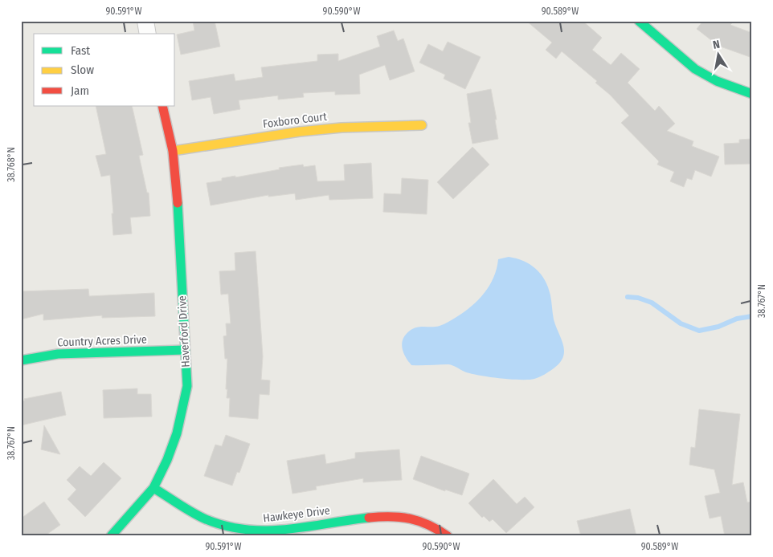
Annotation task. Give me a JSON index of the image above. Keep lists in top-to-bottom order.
{
  "streets": {
    "street": [
      "Foxboro Court",
      "Haverford Drive",
      "Country Acres Drive",
      "Hawkeye Drive"
    ]
  },
  "crossings": [
    ["Foxboro Court", "Haverford Drive"],
    ["Haverford Drive", "Country Acres Drive"],
    ["Haverford Drive", "Hawkeye Drive"]
  ],
  "legend": ["Fast", "Slow", "Jam"],
  "north": "top",
  "coordinates": [
    "90.591°W",
    "90.590°W",
    "90.589°W",
    "38.768°N",
    "38.767°N"
  ]
}
